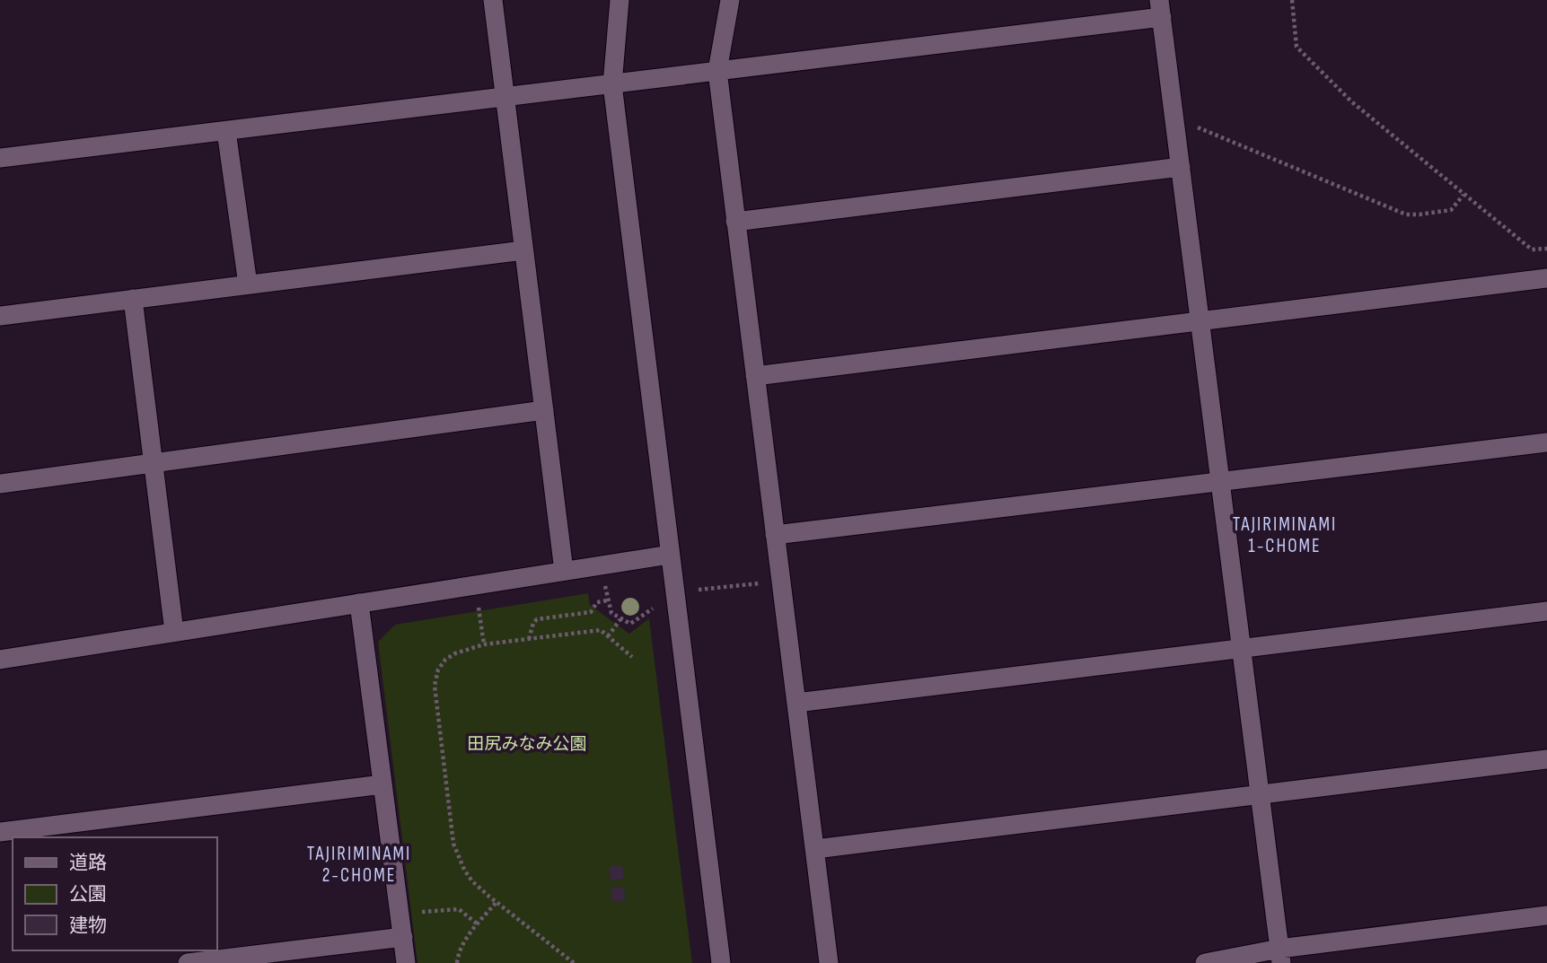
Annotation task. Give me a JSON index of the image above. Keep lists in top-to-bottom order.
{
  "districts": ["TAJIRIMINAMI 1-CHOME", "TAJIRIMINAMI 2-CHOME"],
  "parks": ["田尻みなみ公園"],
  "legend": ["道路", "公園", "建物"]
}
